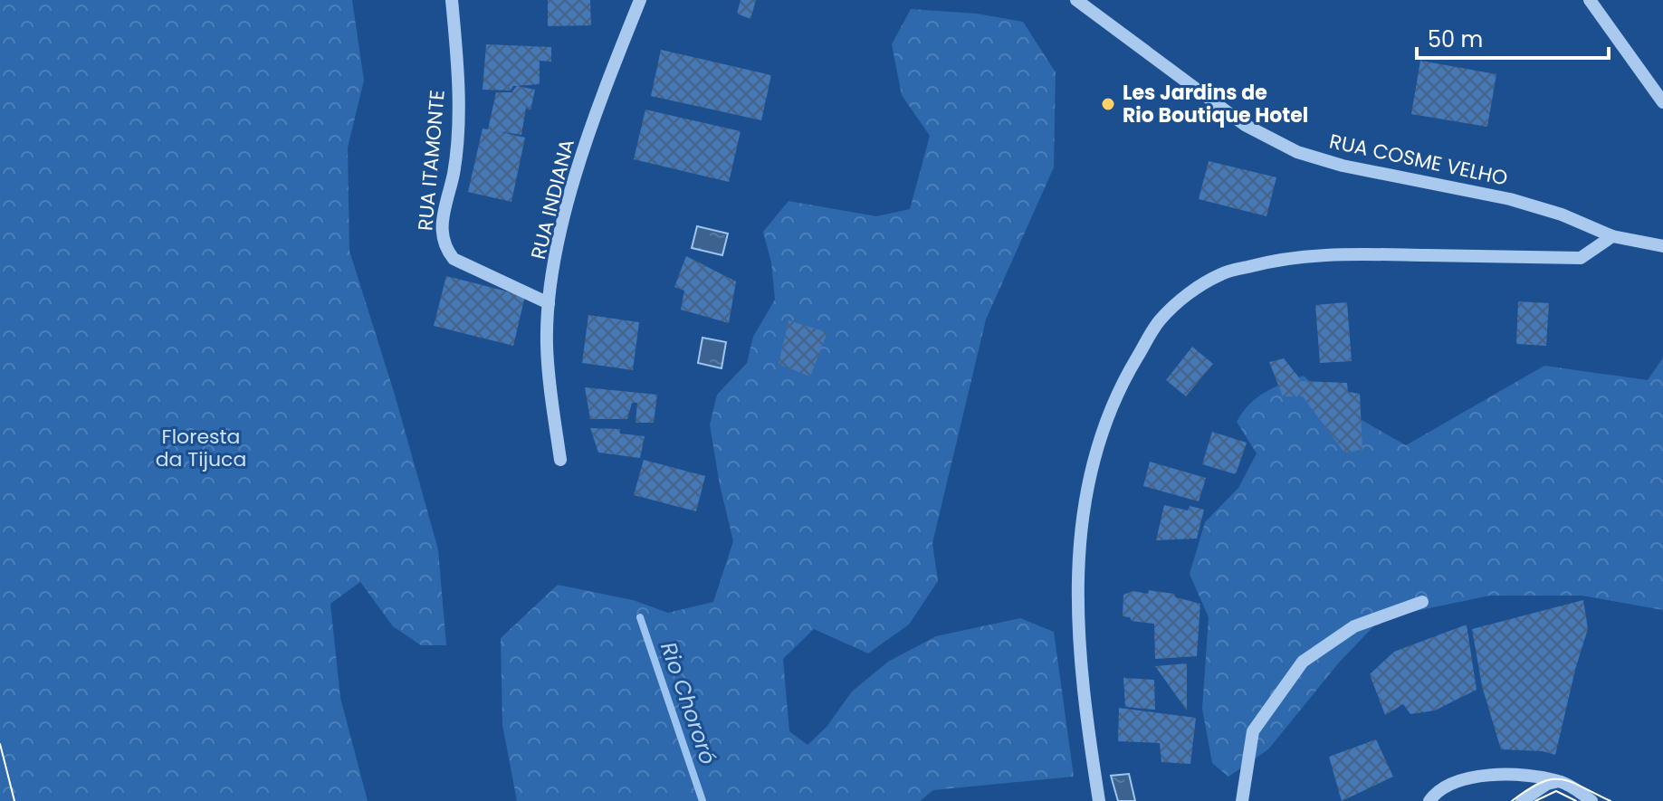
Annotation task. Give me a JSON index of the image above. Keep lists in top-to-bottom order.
{
  "streets": {
    "street": ["RUA COSME VELHO", "RUA ITAMONTE", "RUA INDIANA"]
  },
  "crossings": [
    ["RUA ITAMONTE", "RUA INDIANA"]
  ],
  "water": ["Rio Chororó"],
  "parks": ["Floresta da Tijuca"],
  "places": ["Les Jardins de Rio Boutique Hotel"],
  "scale_bar": "50 m"
}
